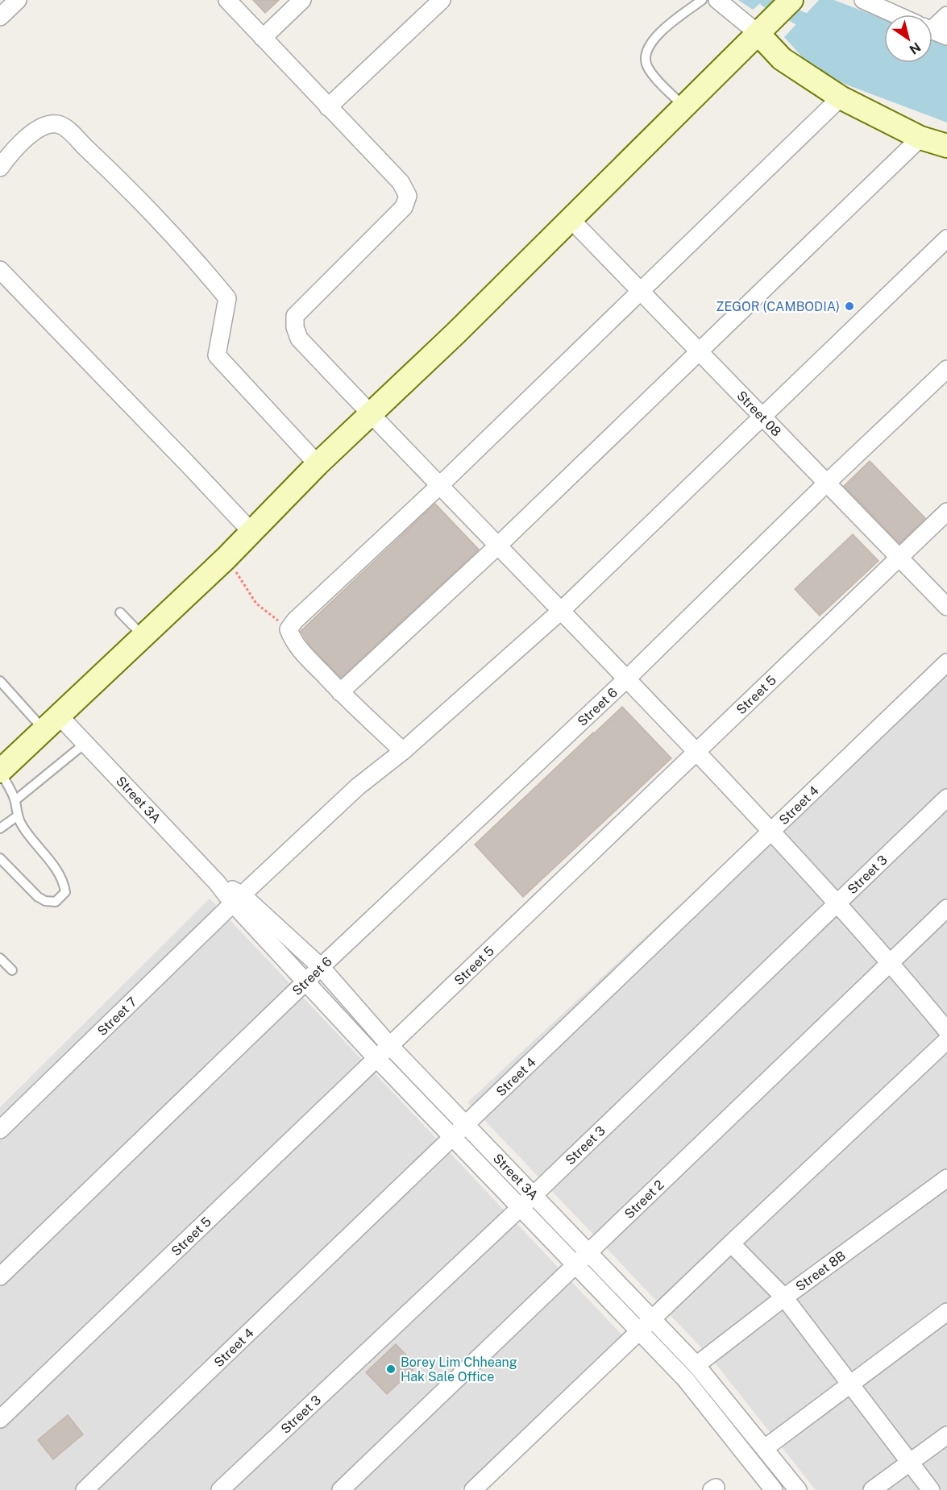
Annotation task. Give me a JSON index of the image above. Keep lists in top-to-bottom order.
{
  "streets": {
    "street": [
      "Street 08",
      "Street 5",
      "Street 6",
      "Street 3A",
      "Street 4",
      "Street 3",
      "Street 7",
      "Street 2",
      "Street 8B"
    ]
  },
  "crossings": [
    ["Street 08", "Street 5"],
    ["Street 08", "Street 6"],
    ["Street 08", "Street 7"],
    ["Street 5", "Street 3A"],
    ["Street 6", "Street 3A"],
    ["Street 3A", "Street 4"],
    ["Street 3A", "Street 3"],
    ["Street 3A", "Street 7"],
    ["Street 3A", "Street 2"],
    ["Street 3A", "Street 8B"]
  ],
  "places": ["ZEGOR (CAMBODIA)", "Borey Lim Chheang Hak Sale Office"],
  "north": "bottom right"
}
